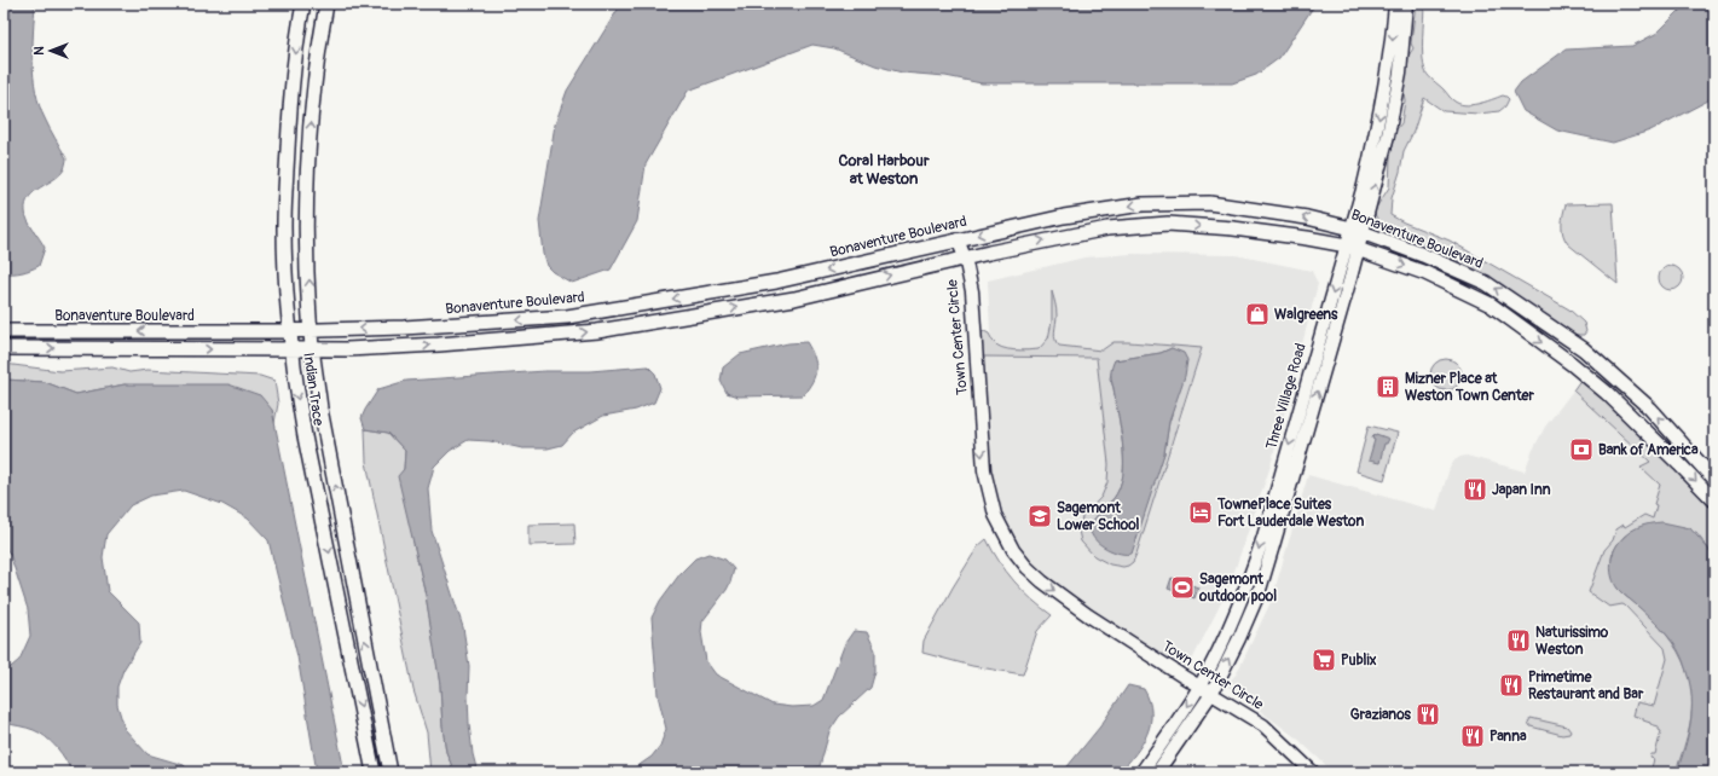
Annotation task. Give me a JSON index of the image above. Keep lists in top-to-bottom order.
{
  "streets": {
    "main road": ["Bonaventure Boulevard", "Indian Trace"],
    "street": ["Town Center Circle", "Three Village Road"]
  },
  "crossings": [
    ["Bonaventure Boulevard", "Town Center Circle"],
    ["Bonaventure Boulevard", "Indian Trace"],
    ["Bonaventure Boulevard", "Three Village Road"],
    ["Town Center Circle", "Three Village Road"]
  ],
  "one_way": ["Town Center Circle"],
  "districts": ["Coral Harbour at Weston"],
  "places": {
    "shop": ["Walgreens"],
    "building": ["Mizner Place at Weston Town Center"],
    "bank": ["Bank of America"],
    "restaurant": [
      "Japan Inn",
      "Naturissimo Weston",
      "Primetime Restaurant and Bar",
      "Grazianos",
      "Panna"
    ],
    "hotel": ["TownePlace Suites Fort Lauderdale Weston"],
    "school or university": ["Sagemont Lower School"],
    "sports": ["Sagemont outdoor pool"],
    "supermarket": ["Publix"]
  },
  "north": "left"
}
